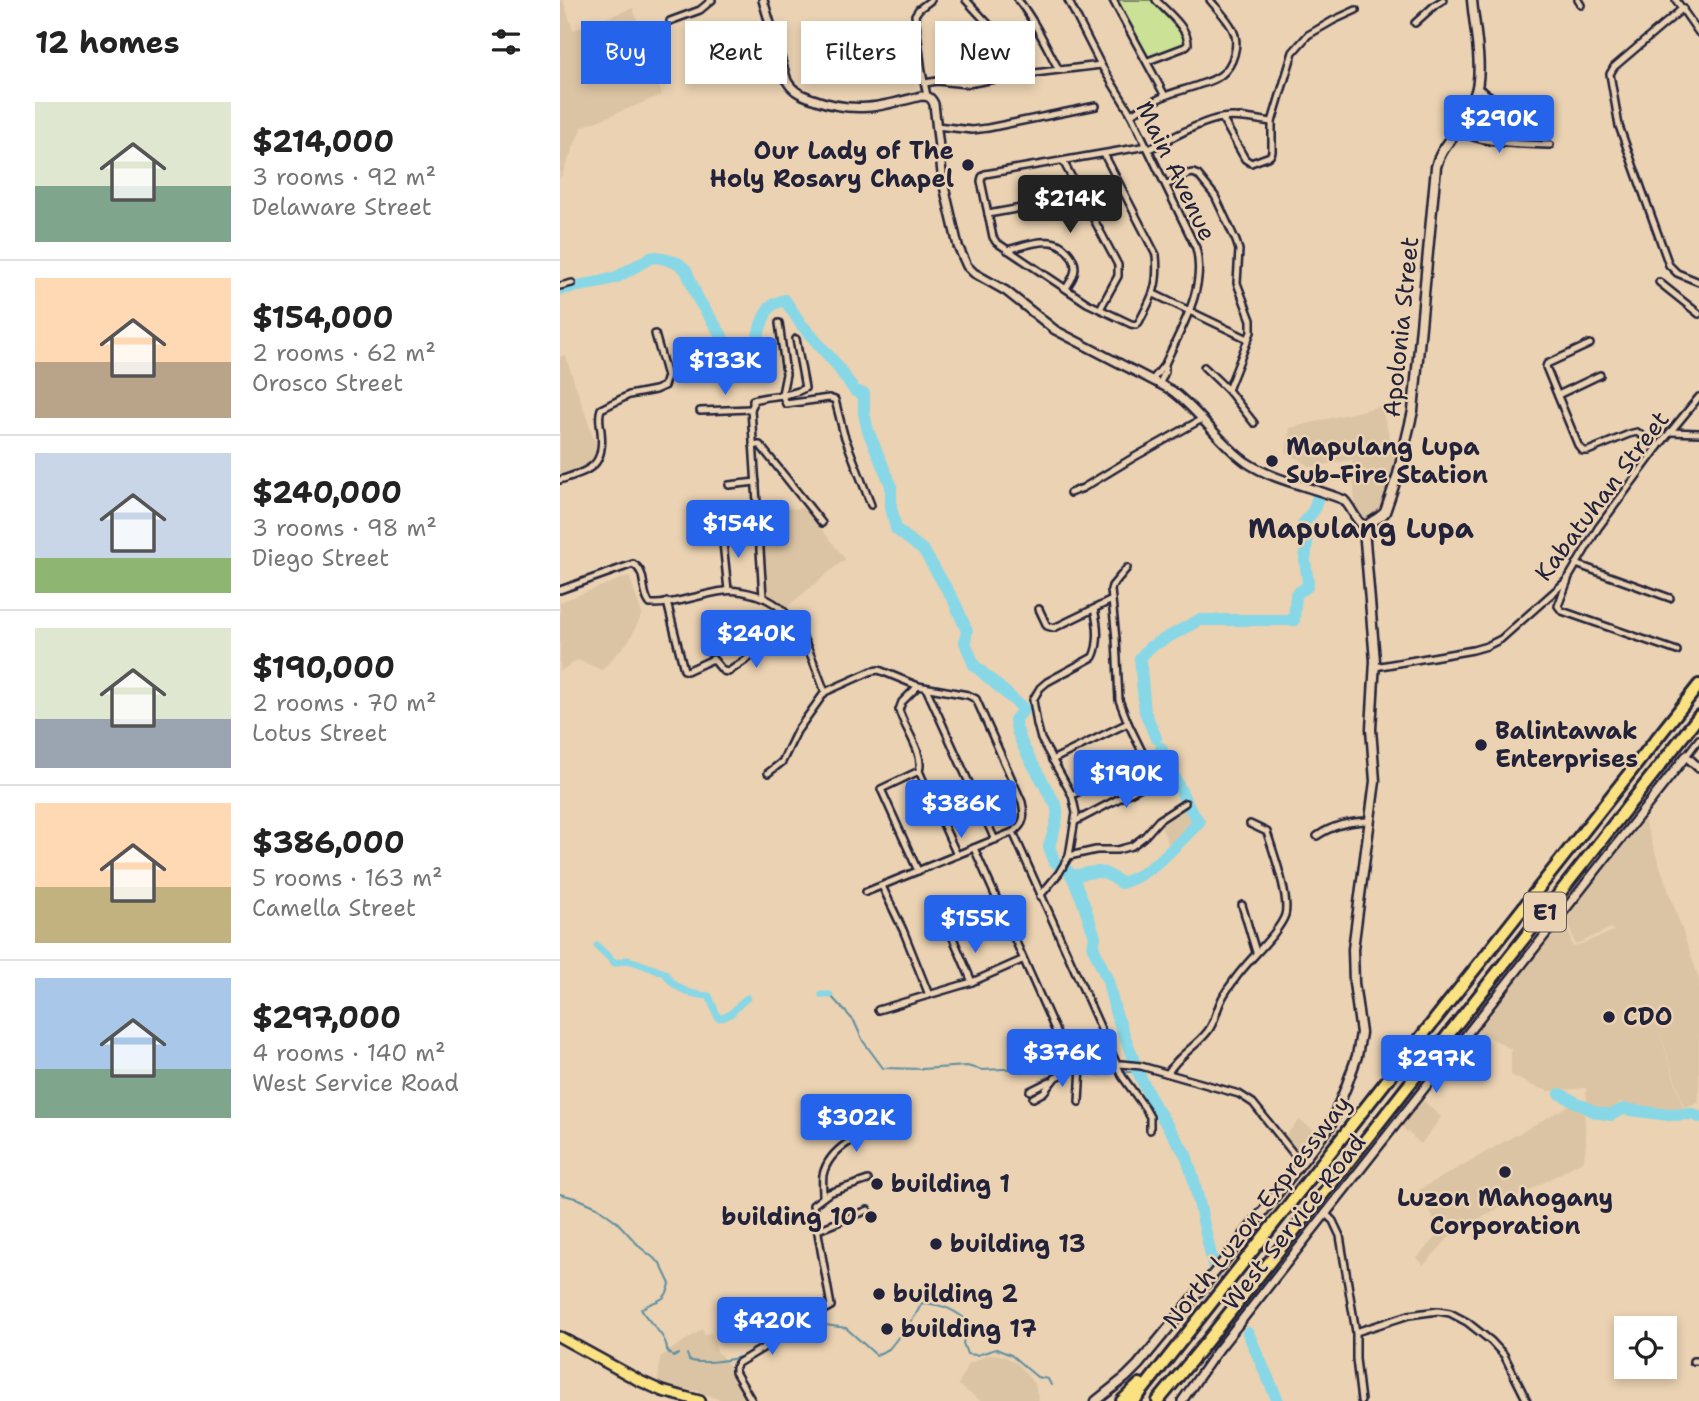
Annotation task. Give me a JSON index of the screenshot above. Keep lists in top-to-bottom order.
{
  "streets": {
    "highway": ["E1", "North Luzon Expressway"],
    "main road": ["Apolonia Street"],
    "street": ["Main Avenue", "Kabatuhan Street", "West Service Road"]
  },
  "districts": ["Mapulang Lupa"],
  "places": [
    "Our Lady of The Holy Rosary Chapel",
    "Mapulang Lupa Sub-Fire Station",
    "Balintawak Enterprises",
    "CDO",
    "Luzon Mahogany Corporation",
    "building 1",
    "building 10",
    "building 13",
    "building 2",
    "building 17"
  ],
  "page": {
    "heading": "12 homes",
    "chip": [
      "Buy",
      "Rent",
      "Filters",
      "New"
    ],
    "list": [
      {
        "name": "$214,000",
        "note": "3 rooms · 92 m² · Delaware Street"
      },
      {
        "name": "$154,000",
        "note": "2 rooms · 62 m² · Orosco Street"
      },
      {
        "name": "$240,000",
        "note": "3 rooms · 98 m² · Diego Street"
      },
      {
        "name": "$190,000",
        "note": "2 rooms · 70 m² · Lotus Street"
      },
      {
        "name": "$386,000",
        "note": "5 rooms · 163 m² · Camella Street"
      },
      {
        "name": "$297,000",
        "note": "4 rooms · 140 m² · West Service Road"
      }
    ],
    "price": [
      "$290K",
      "$214K",
      "$133K",
      "$154K",
      "$240K",
      "$190K",
      "$386K",
      "$155K",
      "$376K",
      "$297K",
      "$302K",
      "$420K"
    ]
  }
}
